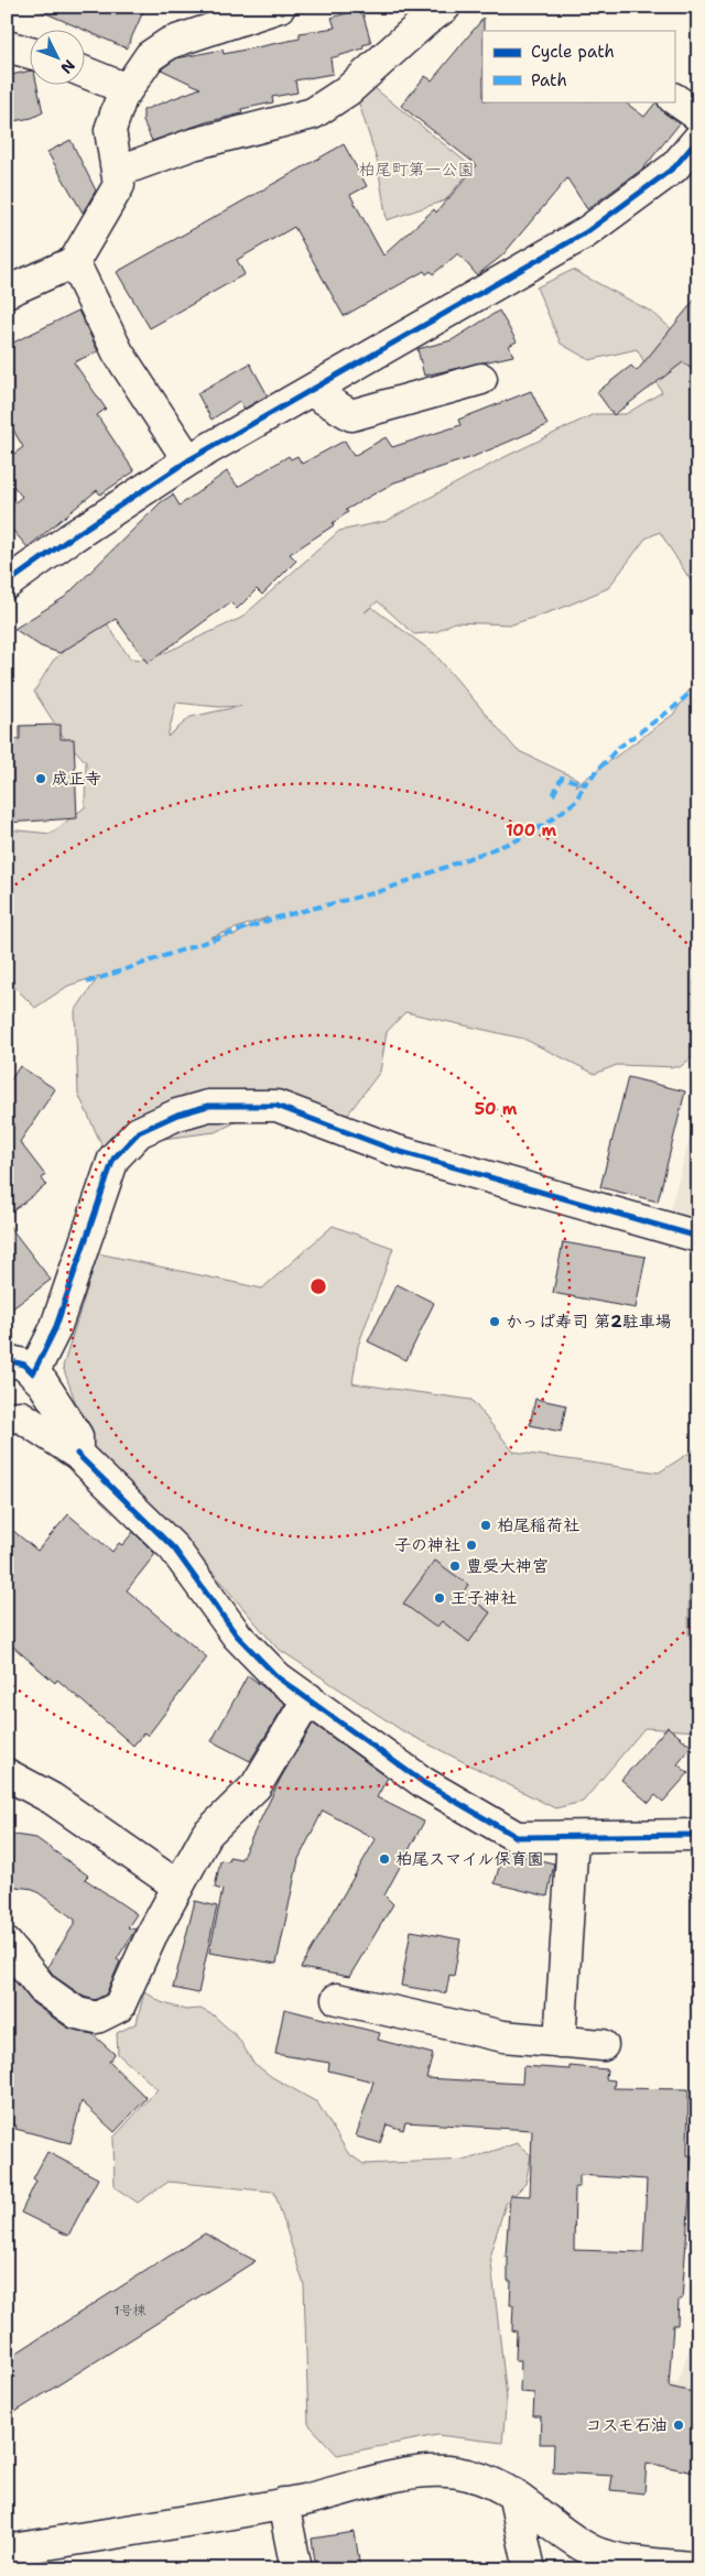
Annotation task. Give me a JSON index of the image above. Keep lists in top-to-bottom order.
{
  "parks": ["柏尾町第一公園"],
  "places": [
    "成正寺",
    "かっぱ寿司 第2駐車場",
    "柏尾稲荷社",
    "子の神社",
    "豊受大神宮",
    "王子神社",
    "柏尾スマイル保育園",
    "コスモ石油"
  ],
  "house_numbers": ["1号棟"],
  "legend": ["Cycle path", "Path"],
  "north": "bottom right",
  "rings": ["100 m", "50 m"]
}
